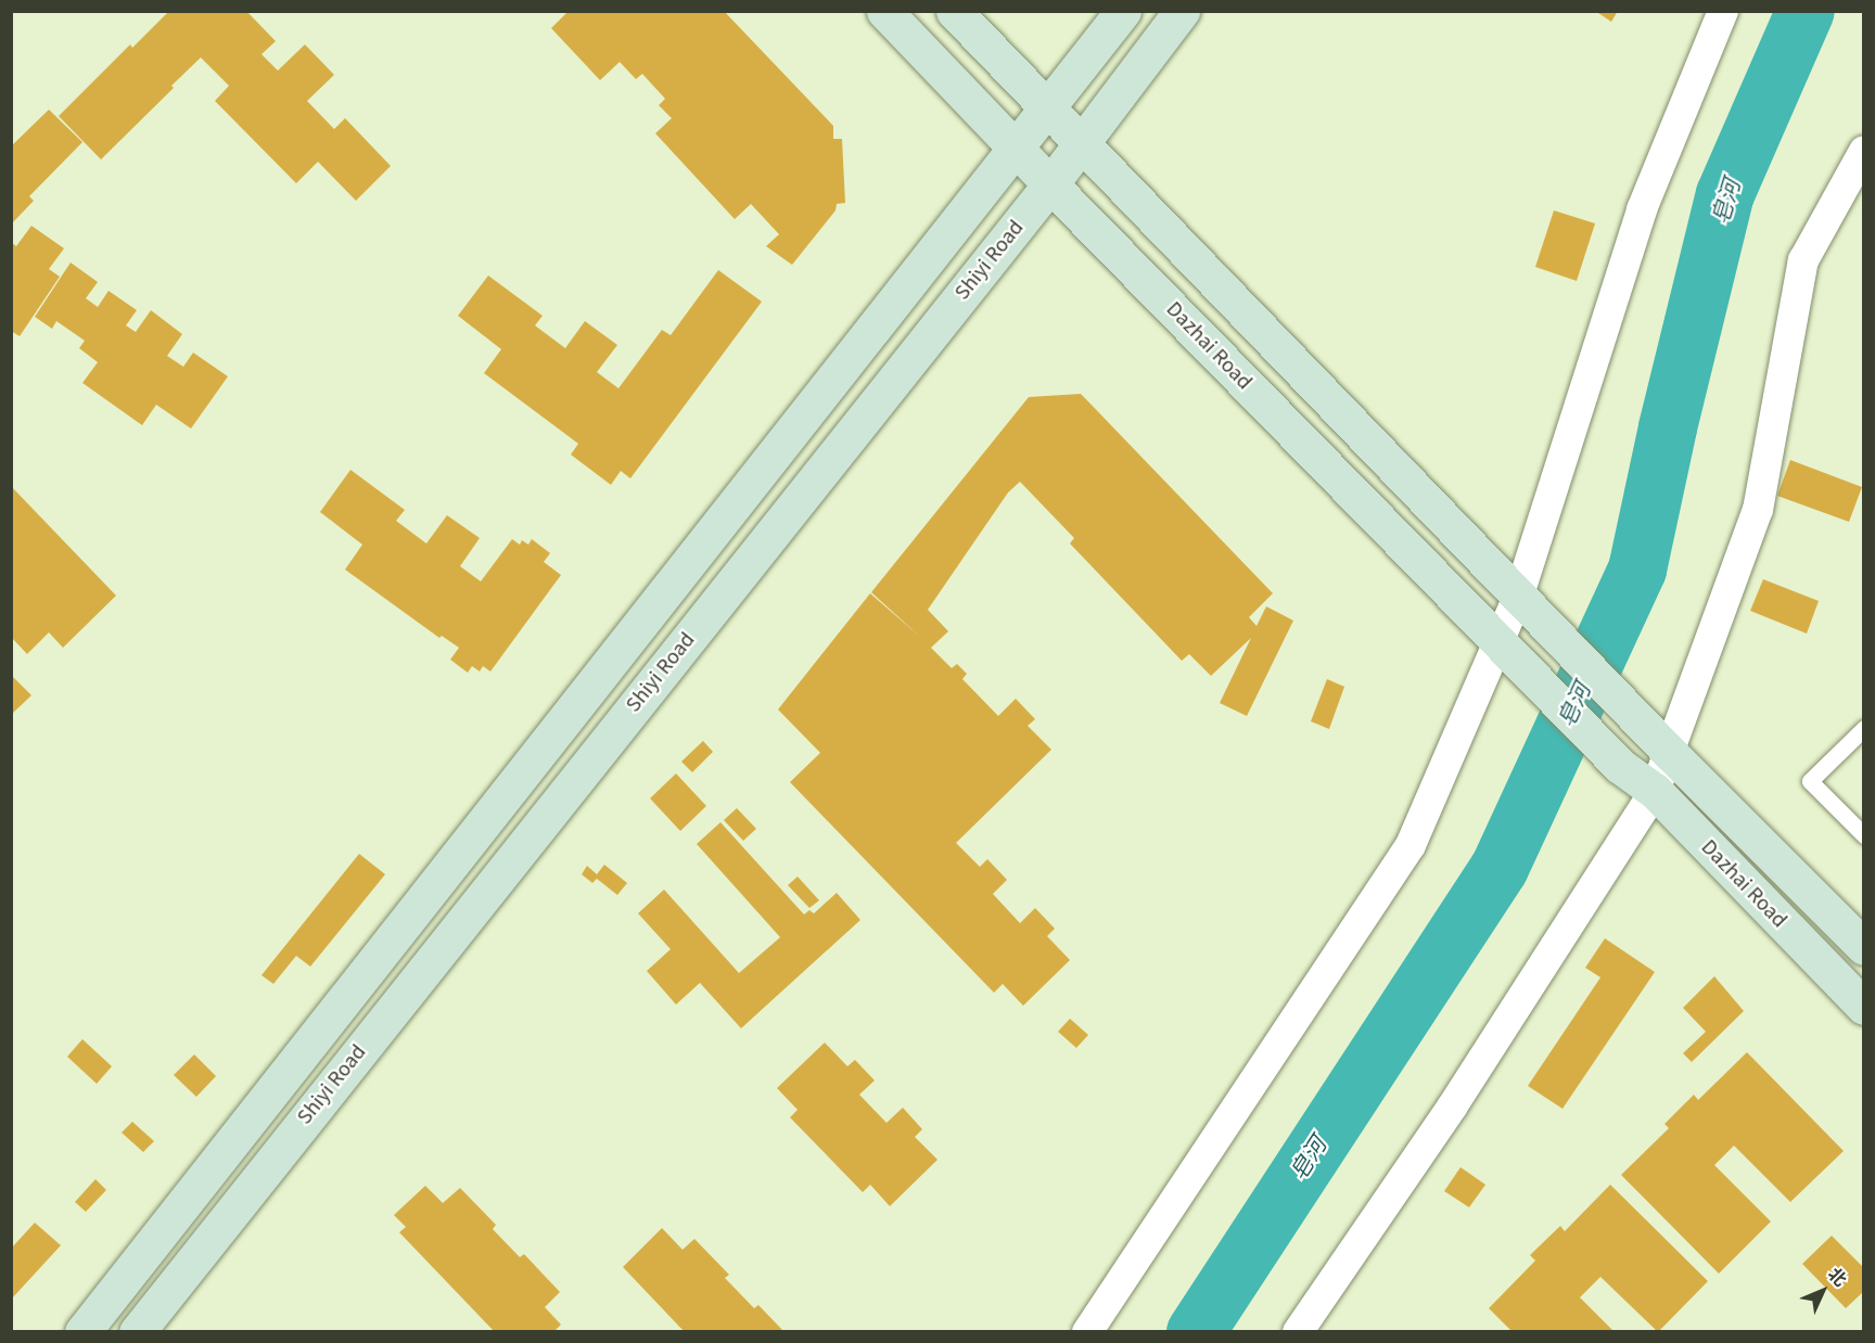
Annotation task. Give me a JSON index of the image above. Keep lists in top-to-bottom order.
{
  "streets": {
    "street": ["Shiyi Road", "Dazhai Road"]
  },
  "crossings": [
    ["Shiyi Road", "Dazhai Road"]
  ],
  "water": ["皂河"],
  "north": "top right"
}
